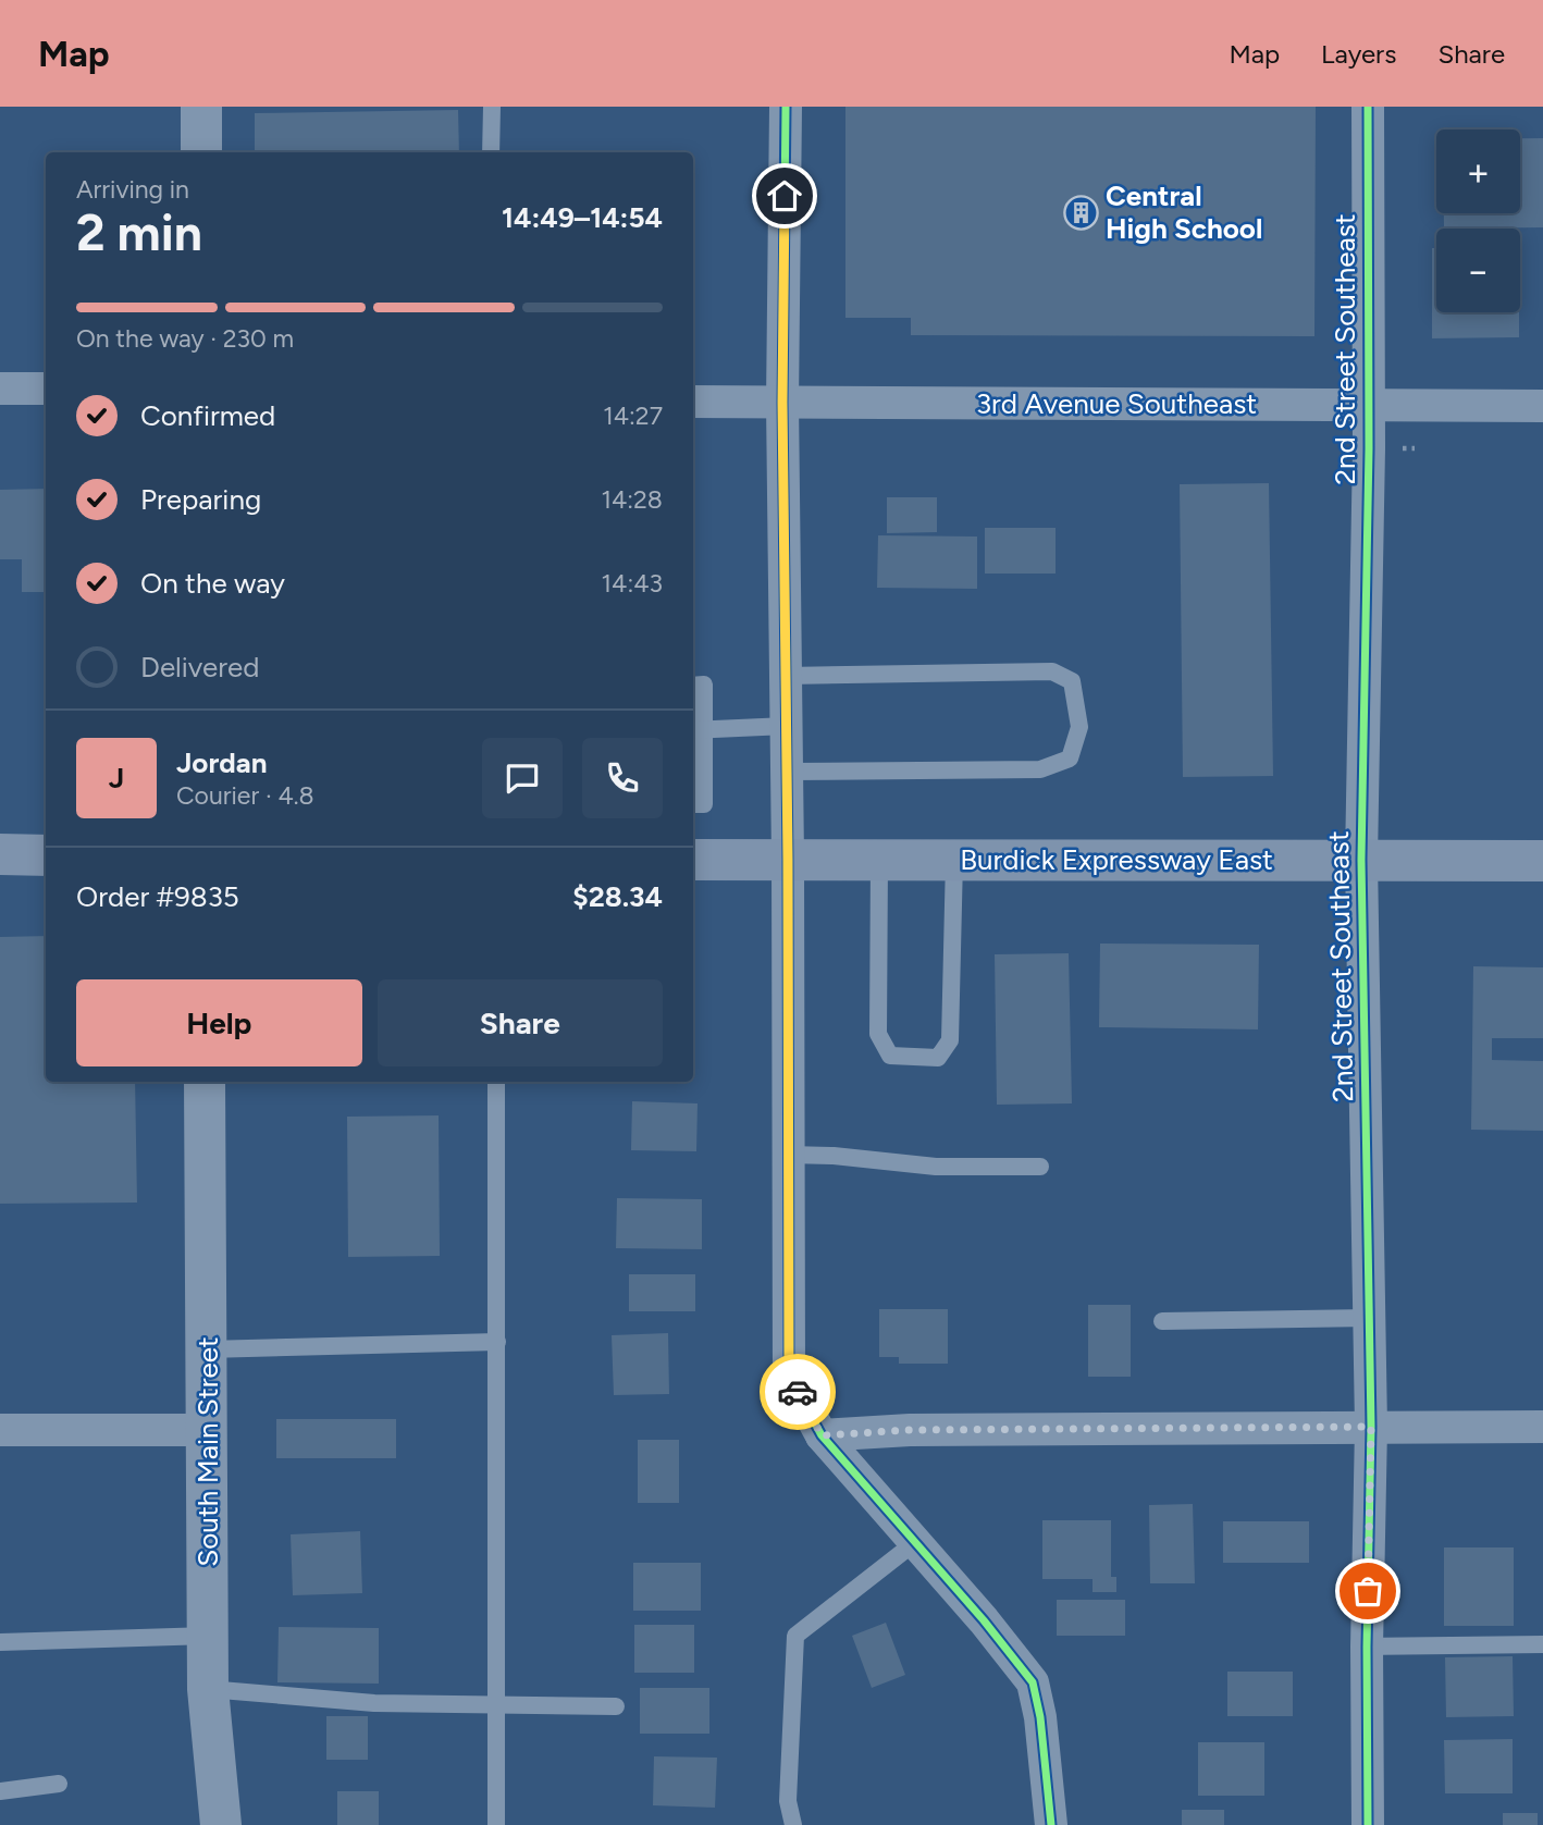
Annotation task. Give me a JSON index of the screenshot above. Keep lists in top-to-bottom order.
{
  "streets": {
    "main road": ["Burdick Expressway East"],
    "street": ["2nd Street Southeast", "3rd Avenue Southeast", "South Main Street"]
  },
  "crossings": [
    ["2nd Street Southeast", "3rd Avenue Southeast"],
    ["2nd Street Southeast", "Burdick Expressway East"]
  ],
  "places": {
    "building": ["Central High School"]
  },
  "page": {
    "header": "Map",
    "nav": ["Map", "Layers", "Share"],
    "map_buttons": ["+", "−"],
    "heading": ["2 min", "Arriving in", "14:49–14:54"],
    "panel": [
      "Jordan",
      "Courier · 4.8",
      "Order #9835",
      "$28.34"
    ],
    "bar": "On the way · 230 m",
    "list": [
      ["Confirmed", "14:27"],
      ["Preparing", "14:28"],
      ["On the way", "14:43"],
      "Delivered"
    ],
    "round": "J",
    "buttons": ["Help", "Share"]
  }
}
